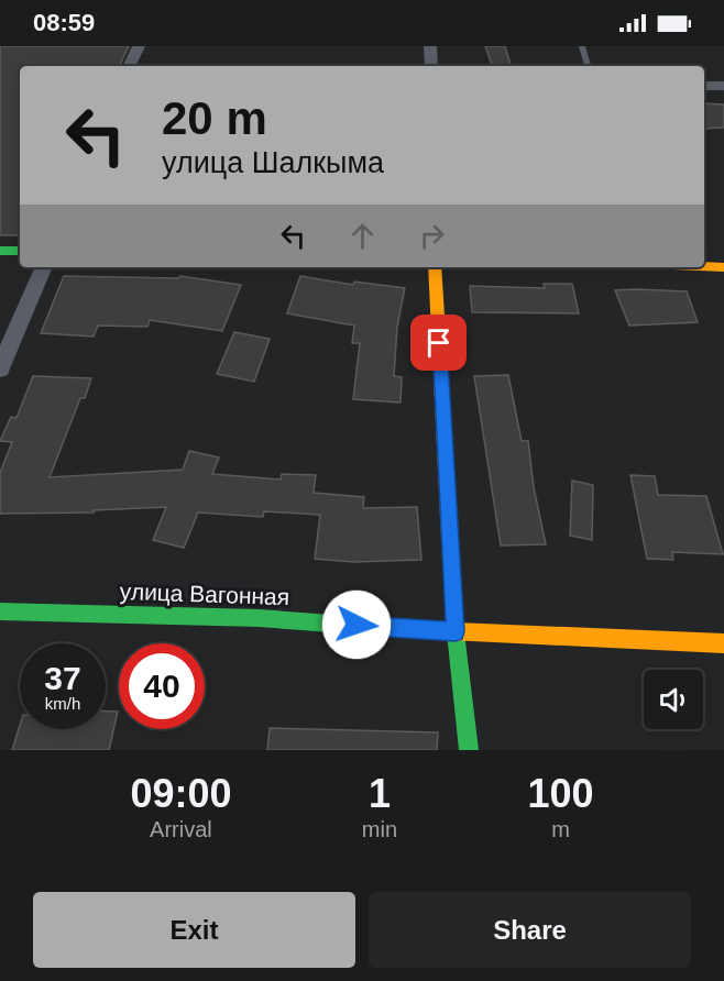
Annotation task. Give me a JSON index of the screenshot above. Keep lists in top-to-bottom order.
{
  "streets": {
    "street": ["улица Вагонная"]
  },
  "page": {
    "status": "08:59",
    "turn": ["20 m", "улица Шалкыма"],
    "speed": "37 km/h",
    "limit": "40",
    "eta": [
      "09:00",
      "Arrival",
      "1",
      "min",
      "100",
      "m"
    ],
    "buttons": ["Exit", "Share"]
  }
}
